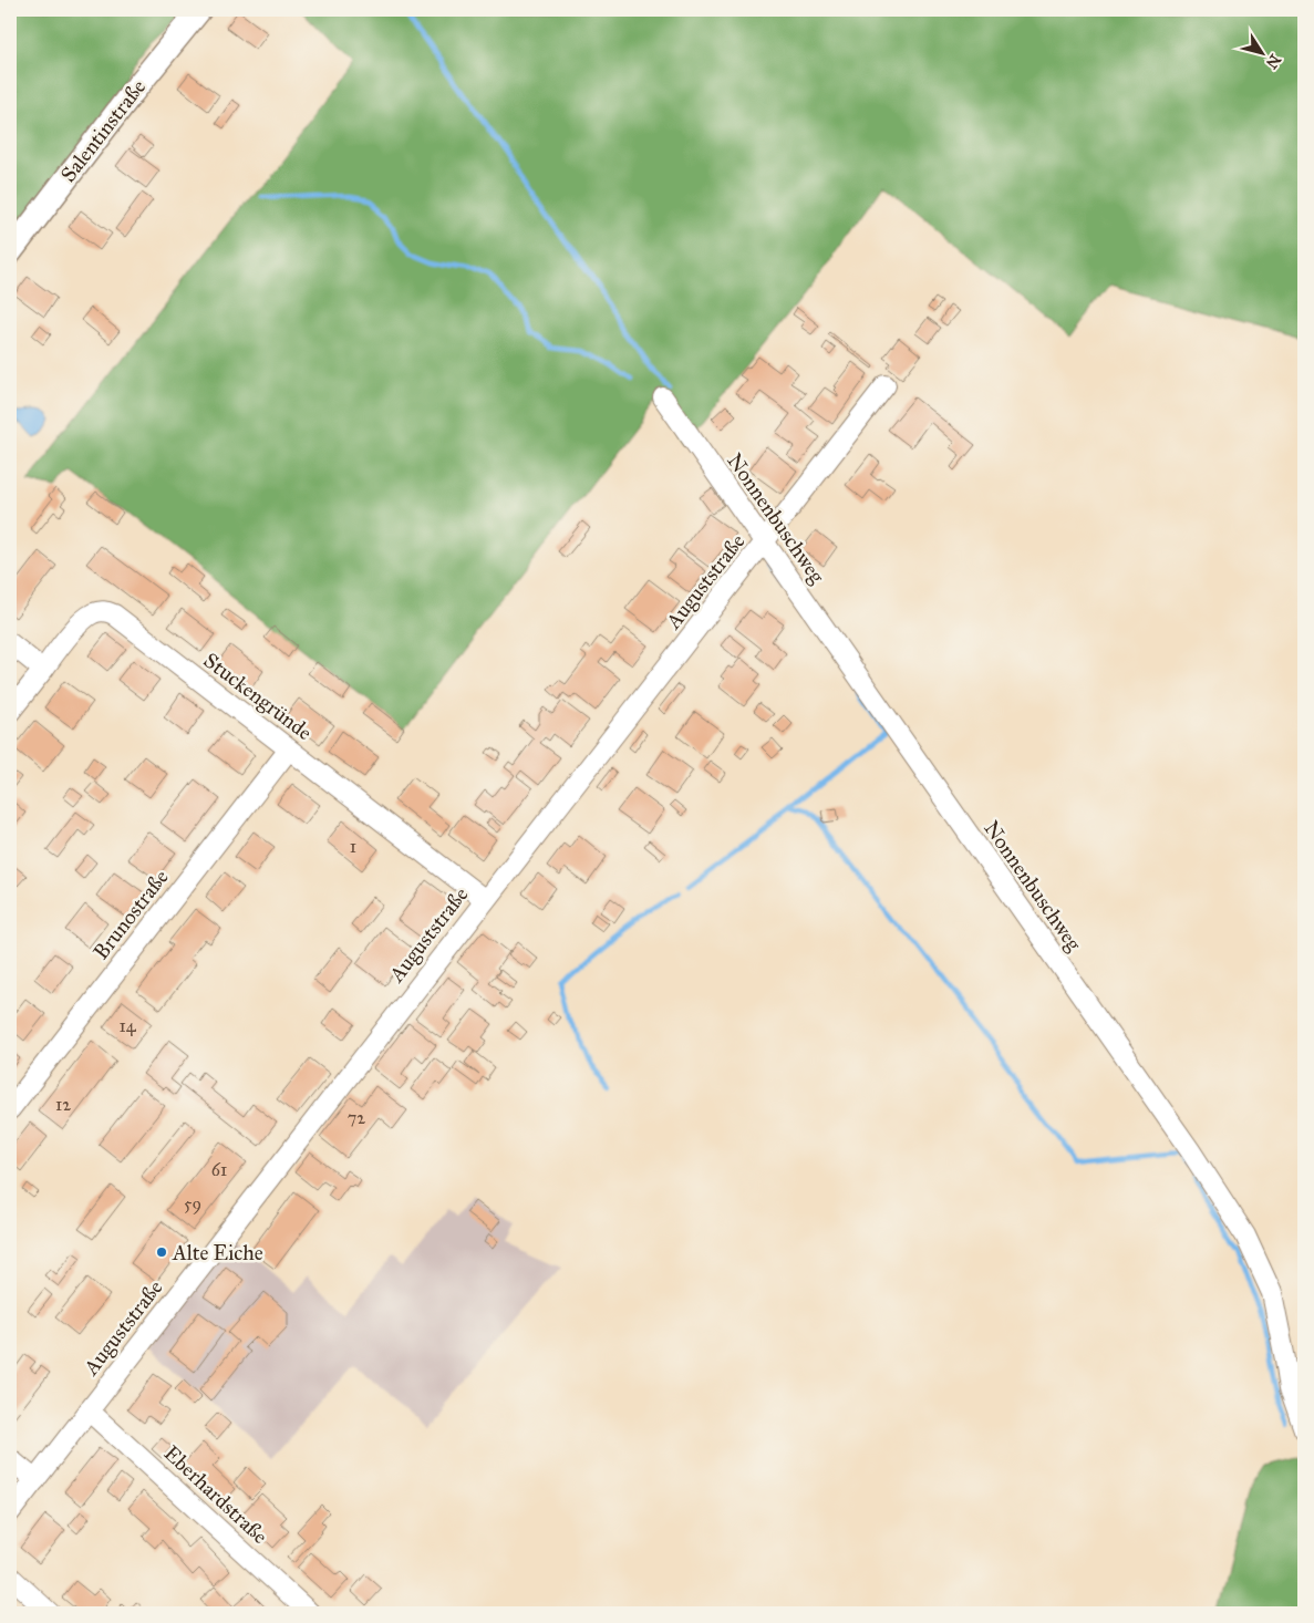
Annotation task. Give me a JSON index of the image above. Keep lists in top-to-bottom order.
{
  "streets": {
    "street": [
      "Salentinstraße",
      "Nonnenbuschweg",
      "Auguststraße",
      "Stuckengründe",
      "Brunostraße",
      "Eberhardstraße"
    ]
  },
  "crossings": [
    ["Nonnenbuschweg", "Auguststraße"],
    ["Auguststraße", "Stuckengründe"],
    ["Auguststraße", "Eberhardstraße"],
    ["Stuckengründe", "Brunostraße"]
  ],
  "places": ["Alte Eiche"],
  "house_numbers": [
    "1",
    "14",
    "12",
    "72",
    "61",
    "59"
  ],
  "north": "bottom right"
}
